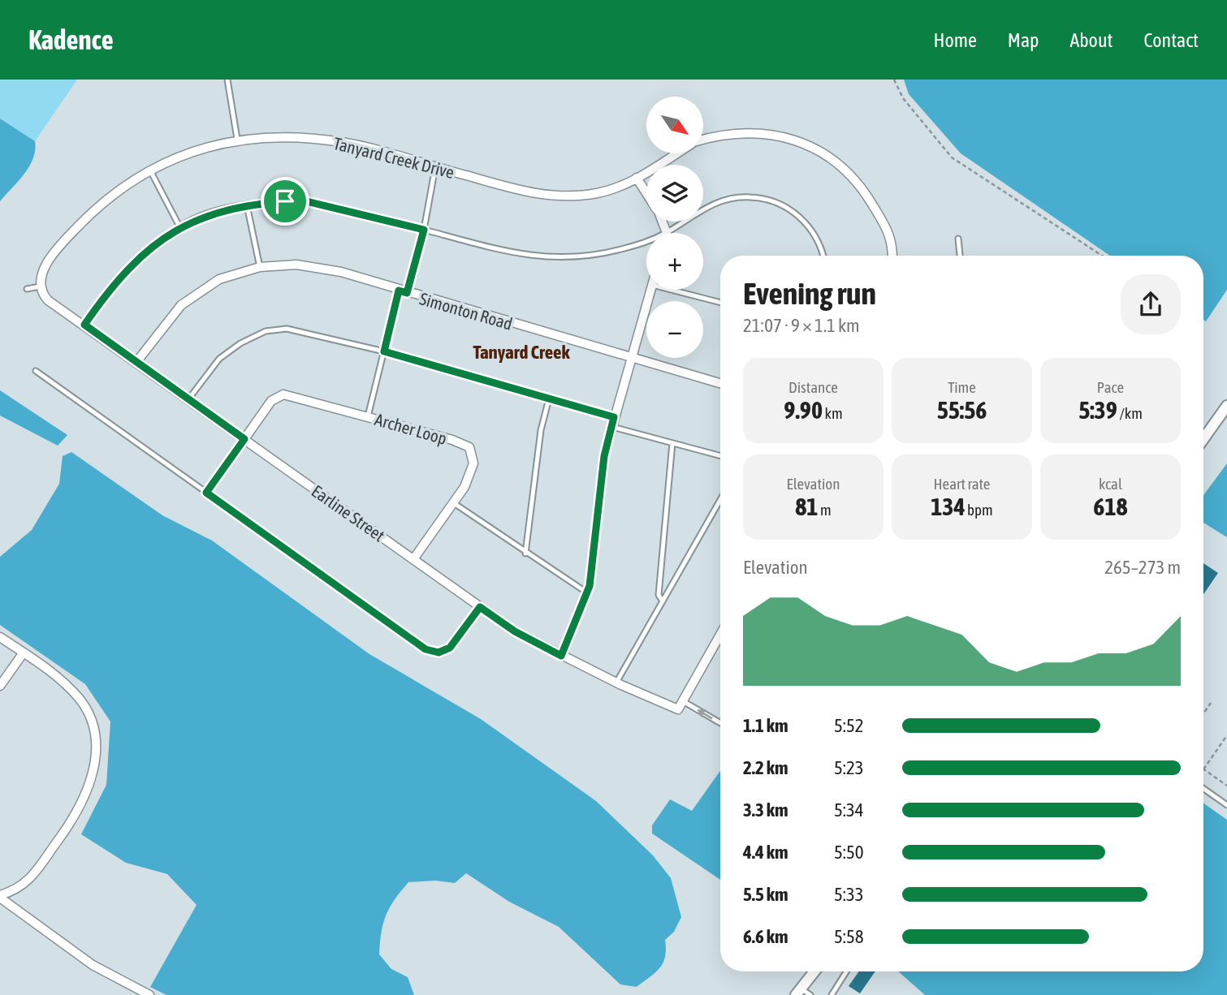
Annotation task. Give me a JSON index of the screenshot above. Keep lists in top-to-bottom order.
{
  "streets": {
    "street": [
      "Tanyard Creek Drive",
      "Simonton Road",
      "Archer Loop",
      "Earline Street"
    ]
  },
  "crossings": [
    ["Tanyard Creek Drive", "Earline Street"],
    ["Simonton Road", "Earline Street"],
    ["Archer Loop", "Earline Street"]
  ],
  "districts": ["Tanyard Creek"],
  "north": "bottom right",
  "page": {
    "header": "Kadence",
    "nav": [
      "Home",
      "Map",
      "About",
      "Contact"
    ],
    "map_buttons": ["+", "−"],
    "heading": ["Evening run", "21:07 · 9 × 1.1 km"],
    "stats": [
      ["Distance", "9.90 km"],
      ["Time", "55:56"],
      ["Pace", "5:39 /km"],
      ["Elevation", "81 m"],
      ["Heart rate", "134 bpm"],
      ["kcal", "618"]
    ],
    "chart": ["Elevation", "265–273 m"],
    "list": [
      {
        "name": "1.1 km",
        "note": "5:52"
      },
      {
        "name": "2.2 km",
        "note": "5:23"
      },
      {
        "name": "3.3 km",
        "note": "5:34"
      },
      {
        "name": "4.4 km",
        "note": "5:50"
      },
      {
        "name": "5.5 km",
        "note": "5:33"
      },
      {
        "name": "6.6 km",
        "note": "5:58"
      }
    ]
  }
}
